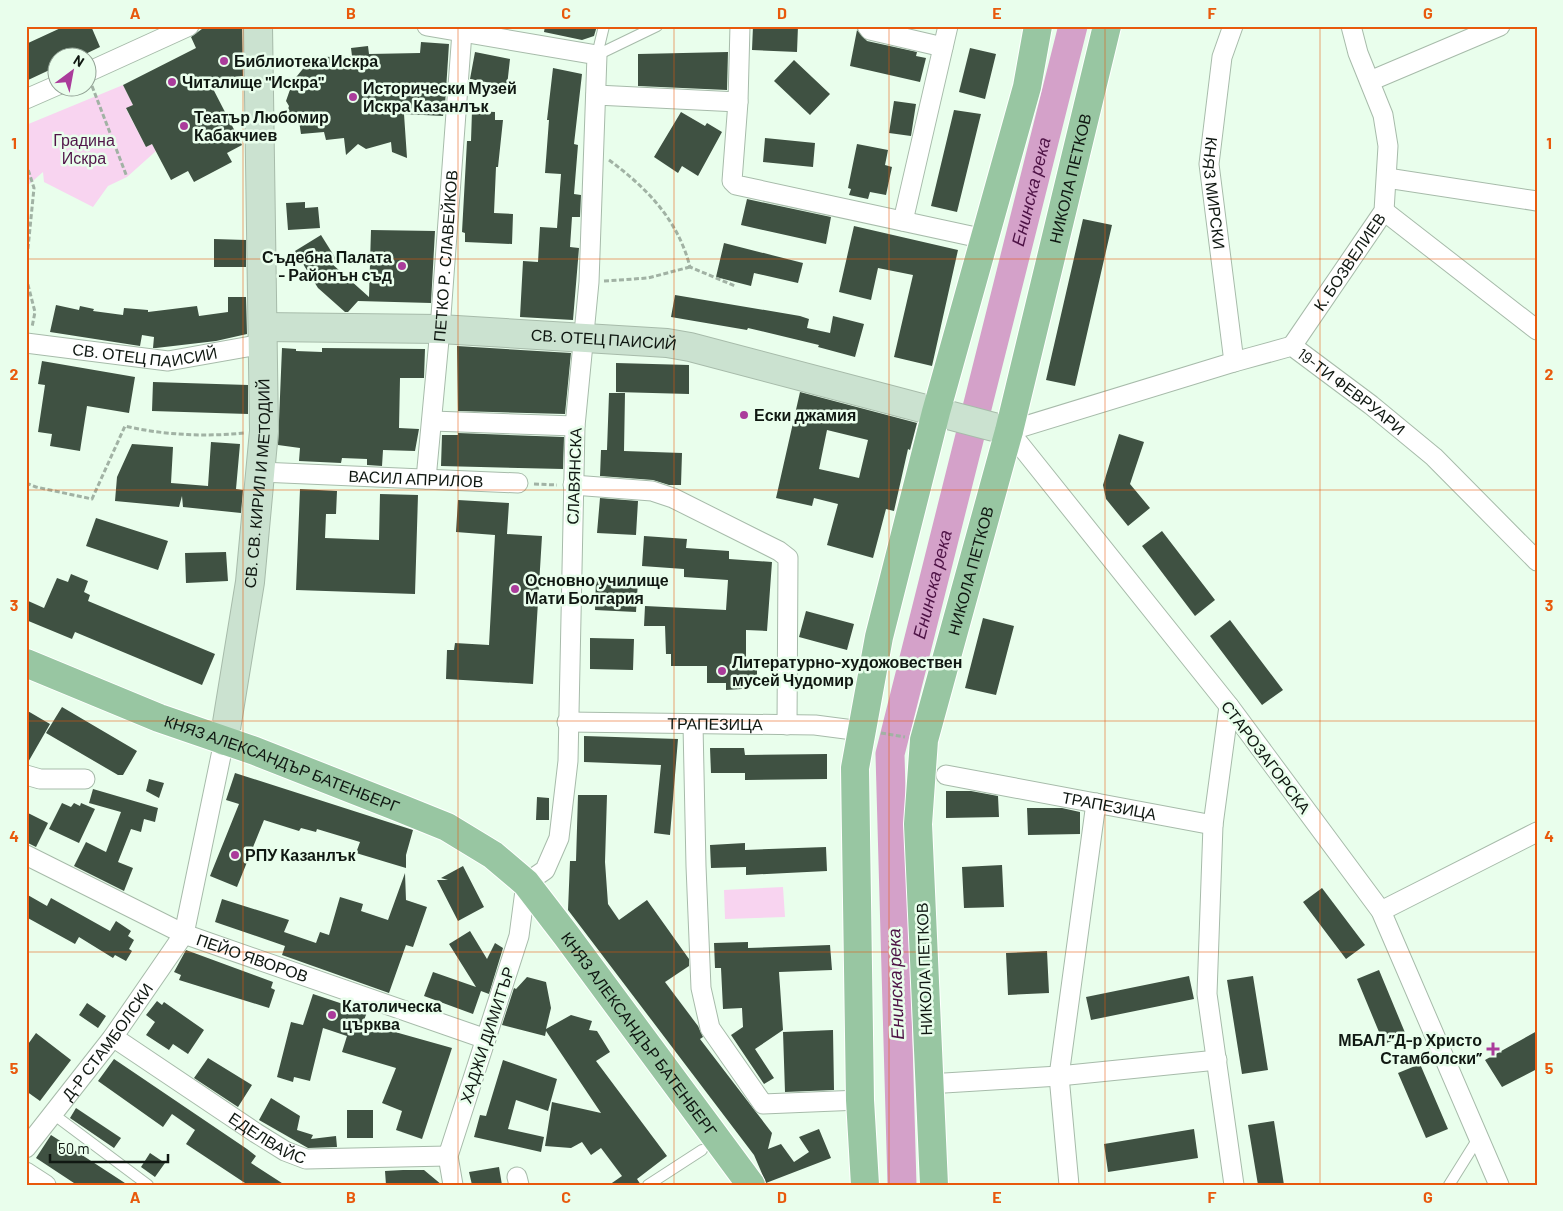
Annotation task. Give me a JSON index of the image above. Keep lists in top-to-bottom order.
{
  "streets": {
    "main road": ["НИКОЛА ПЕТКОВ", "КНЯЗ АЛЕКСАНДЪР БАТЕНБЕРГ"],
    "street": [
      "КНЯЗ МИРСКИ",
      "ПЕТКО Р. СЛАВЕЙКОВ",
      "К. БОЗВЕЛИЕВ",
      "СВ. ОТЕЦ ПАИСИЙ",
      "19-ТИ ФЕВРУАРИ",
      "СЛАВЯНСКА",
      "ВАСИЛ АПРИЛОВ",
      "СВ. СВ. КИРИЛ И МЕТОДИЙ",
      "ТРАПЕЗИЦА",
      "СТАРОЗАГОРСКА",
      "ПЕЙО ЯВОРОВ",
      "ХАДЖИ ДИМИТЪР",
      "Д-Р СТАМБОЛСКИ",
      "ЕДЕЛВАЙС"
    ]
  },
  "crossings": [
    ["НИКОЛА ПЕТКОВ", "19-ТИ ФЕВРУАРИ"],
    ["НИКОЛА ПЕТКОВ", "СТАРОЗАГОРСКА"],
    ["КНЯЗ МИРСКИ", "19-ТИ ФЕВРУАРИ"],
    ["ПЕТКО Р. СЛАВЕЙКОВ", "СВ. ОТЕЦ ПАИСИЙ"],
    ["ПЕТКО Р. СЛАВЕЙКОВ", "ВАСИЛ АПРИЛОВ"],
    ["К. БОЗВЕЛИЕВ", "19-ТИ ФЕВРУАРИ"],
    ["СВ. ОТЕЦ ПАИСИЙ", "СЛАВЯНСКА"],
    ["СВ. ОТЕЦ ПАИСИЙ", "СВ. СВ. КИРИЛ И МЕТОДИЙ"],
    ["19-ТИ ФЕВРУАРИ", "СТАРОЗАГОРСКА"],
    ["СЛАВЯНСКА", "ТРАПЕЗИЦА"],
    ["СЛАВЯНСКА", "КНЯЗ АЛЕКСАНДЪР БАТЕНБЕРГ"],
    ["СЛАВЯНСКА", "ХАДЖИ ДИМИТЪР"],
    ["ВАСИЛ АПРИЛОВ", "СВ. СВ. КИРИЛ И МЕТОДИЙ"],
    ["СВ. СВ. КИРИЛ И МЕТОДИЙ", "КНЯЗ АЛЕКСАНДЪР БАТЕНБЕРГ"],
    ["СВ. СВ. КИРИЛ И МЕТОДИЙ", "ПЕЙО ЯВОРОВ"],
    ["СВ. СВ. КИРИЛ И МЕТОДИЙ", "Д-Р СТАМБОЛСКИ"],
    ["КНЯЗ АЛЕКСАНДЪР БАТЕНБЕРГ", "ХАДЖИ ДИМИТЪР"],
    ["ПЕЙО ЯВОРОВ", "ХАДЖИ ДИМИТЪР"],
    ["ПЕЙО ЯВОРОВ", "Д-Р СТАМБОЛСКИ"],
    ["ХАДЖИ ДИМИТЪР", "ЕДЕЛВАЙС"],
    ["Д-Р СТАМБОЛСКИ", "ЕДЕЛВАЙС"]
  ],
  "water": ["Енинска река"],
  "parks": ["Градина Искра"],
  "places": {
    "other": [
      "Библиотека Искра",
      "Читалище \"Искра\"",
      "Исторически Музей Искра Казанлък",
      "Театър Любомир Кабакчиев",
      "Съдебна Палата - Районън съд",
      "Ески джамия",
      "Основно училище Мати Болгария",
      "Литературно-художовествен мусей Чудомир",
      "РПУ Казанлък",
      "Католическа църква"
    ],
    "health": ["МБАЛ ”Д-р Христо Стамболски”"]
  },
  "scale_bar": "50 m",
  "north": "top right",
  "grid": {
    "columns": [
      "A",
      "B",
      "C",
      "D",
      "E",
      "F",
      "G"
    ],
    "rows": [
      "1",
      "2",
      "3",
      "4",
      "5"
    ]
  }
}
